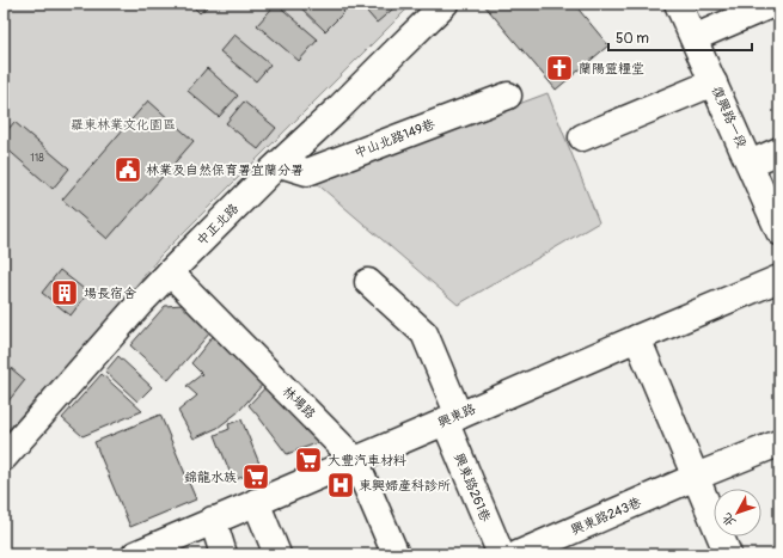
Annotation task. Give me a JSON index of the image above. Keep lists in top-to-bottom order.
{
  "streets": {
    "street": [
      "復興路一段",
      "中山北路149巷",
      "中正北路",
      "林場路",
      "興東路",
      "興東路261巷",
      "興東路243巷"
    ]
  },
  "crossings": [
    ["中山北路149巷", "中正北路"],
    ["中正北路", "林場路"],
    ["林場路", "興東路"],
    ["興東路", "興東路261巷"]
  ],
  "parks": ["羅東林業文化園區"],
  "places": {
    "church": ["蘭陽靈糧堂"],
    "public building": ["林業及自然保育署宜蘭分署"],
    "building": ["場長宿舍"],
    "supermarket": ["大豐汽車材料", "錦龍水族"],
    "hospital": ["東興婦產科診所"]
  },
  "house_numbers": ["118"],
  "scale_bar": "50 m",
  "north": "bottom left"
}
